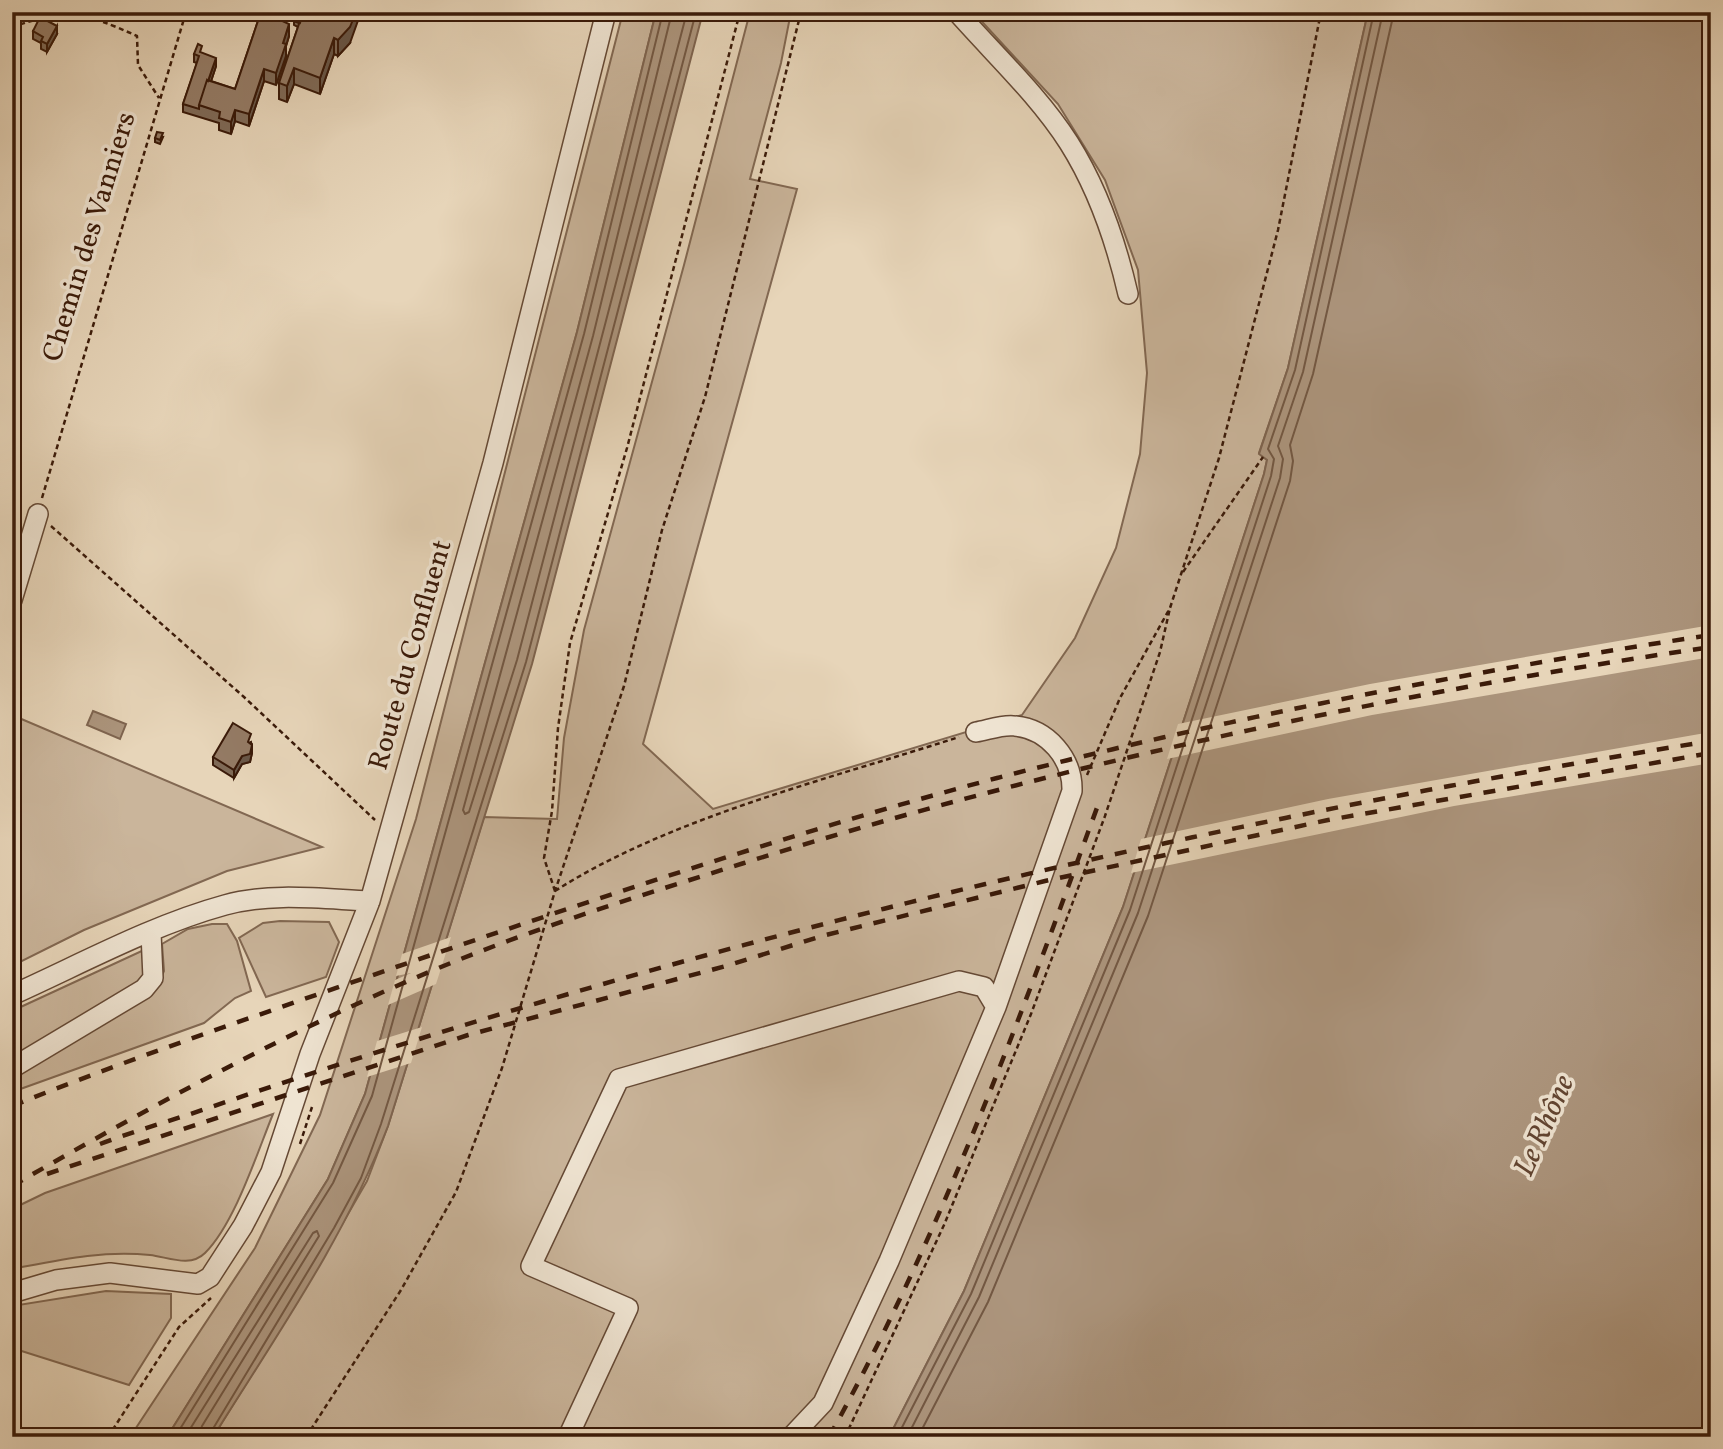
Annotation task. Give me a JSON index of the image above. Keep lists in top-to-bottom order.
{
  "streets": {
    "street": ["Route du Confluent"],
    "path": ["Chemin des Vanniers"]
  },
  "water": ["Le Rhône"]
}
